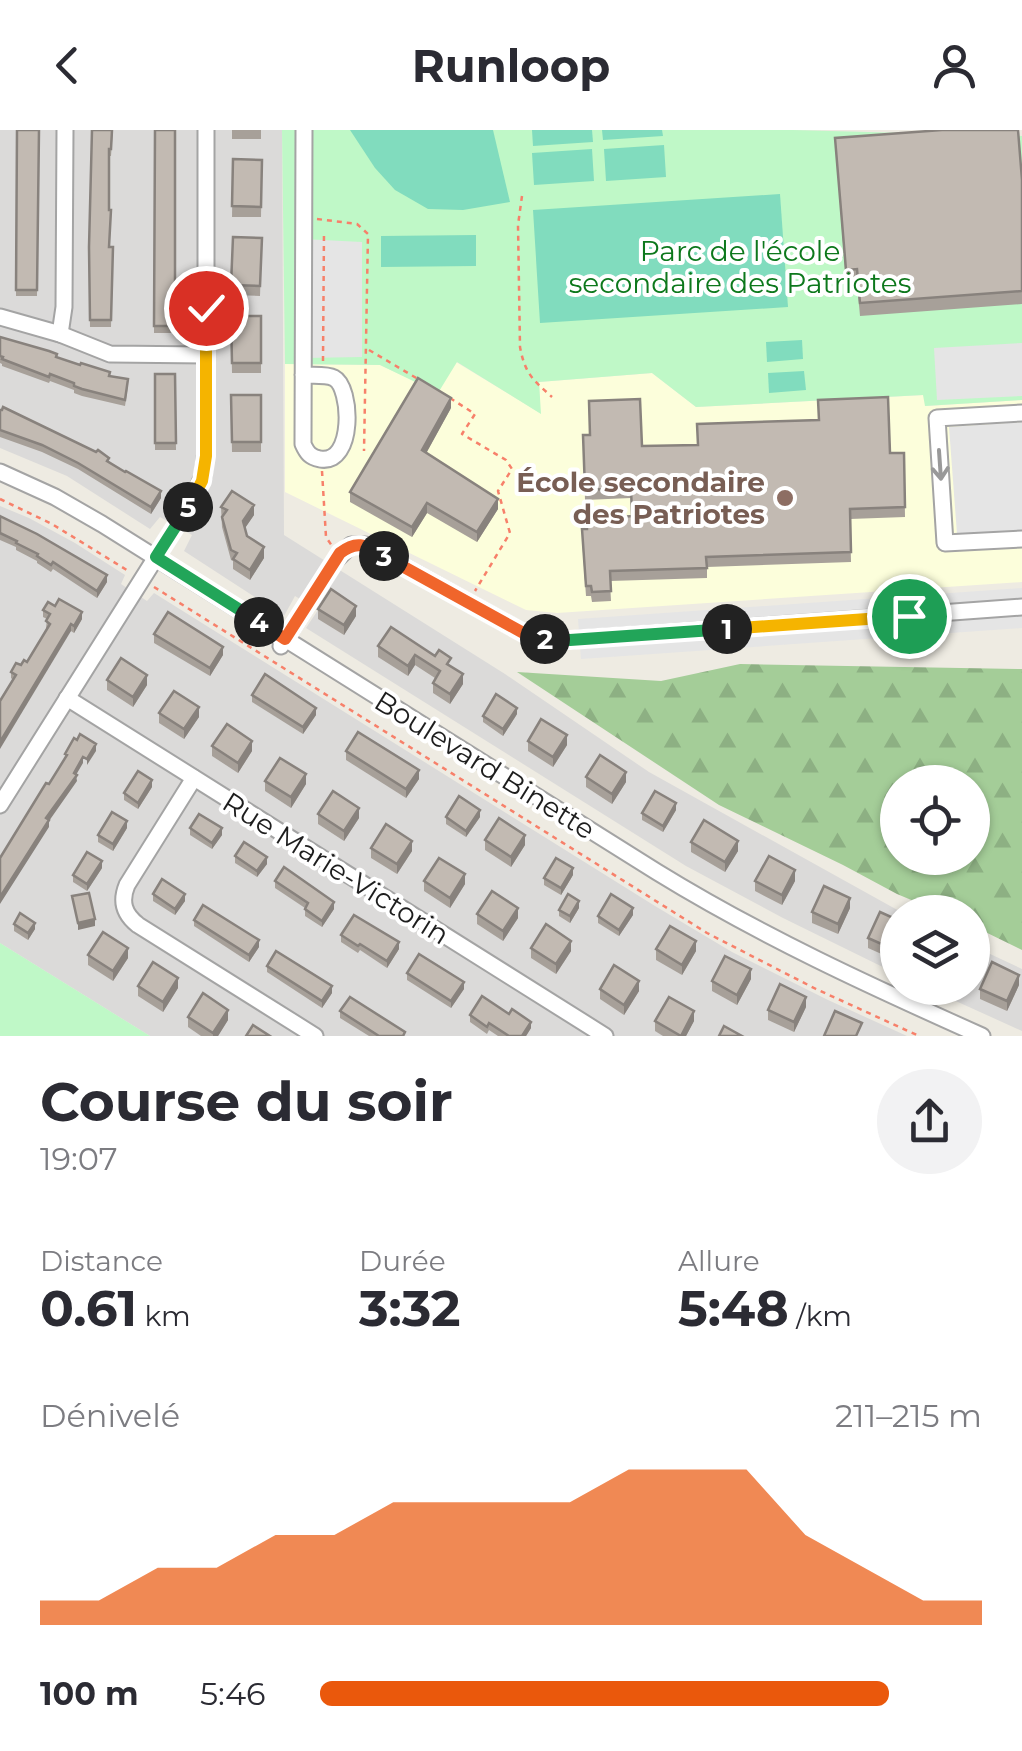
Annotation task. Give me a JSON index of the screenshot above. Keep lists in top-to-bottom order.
{
  "streets": {
    "street": ["Boulevard Binette", "Rue Marie-Victorin"]
  },
  "parks": ["Parc de l'école secondaire des Patriotes"],
  "places": ["École secondaire des Patriotes"],
  "page": {
    "header": "Runloop",
    "pins": [
      "5",
      "3",
      "4",
      "1",
      "2"
    ],
    "heading": ["Course du soir", "19:07"],
    "stats": [
      ["Distance", "0.61 km"],
      ["Durée", "3:32"],
      ["Allure", "5:48 /km"]
    ],
    "chart": ["Dénivelé", "211–215 m"],
    "list": [
      {
        "name": "100 m",
        "note": "5:46"
      }
    ]
  }
}
